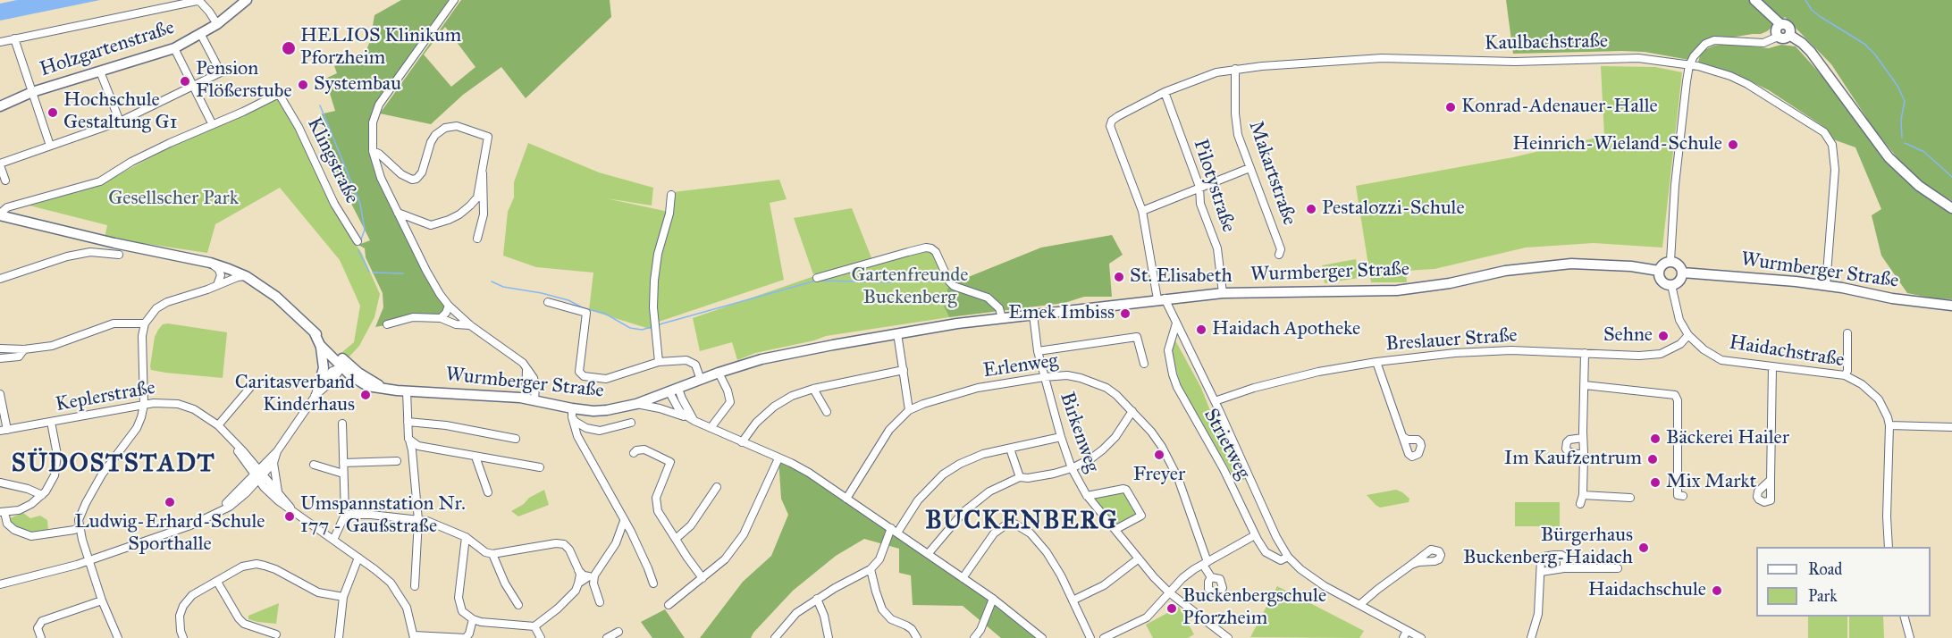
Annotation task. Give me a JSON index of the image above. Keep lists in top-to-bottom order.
{
  "streets": {
    "main road": ["Holzgartenstraße", "Wurmberger Straße"],
    "street": [
      "Kaulbachstraße",
      "Klingstraße",
      "Makartstraße",
      "Pilotystraße",
      "Breslauer Straße",
      "Haidachstraße",
      "Erlenweg",
      "Keplerstraße",
      "Birkenweg",
      "Strietweg"
    ]
  },
  "crossings": [
    ["Kaulbachstraße", "Makartstraße"],
    ["Kaulbachstraße", "Pilotystraße"],
    ["Kaulbachstraße", "Wurmberger Straße"],
    ["Kaulbachstraße", "Strietweg"],
    ["Pilotystraße", "Wurmberger Straße"],
    ["Wurmberger Straße", "Haidachstraße"],
    ["Wurmberger Straße", "Birkenweg"],
    ["Wurmberger Straße", "Strietweg"],
    ["Breslauer Straße", "Haidachstraße"],
    ["Breslauer Straße", "Strietweg"],
    ["Erlenweg", "Birkenweg"]
  ],
  "districts": ["SÜDOSTSTADT", "BUCKENBERG"],
  "parks": ["Gesellscher Park", "Gartenfreunde Buckenberg"],
  "places": [
    "HELIOS Klinikum Pforzheim",
    "Pension Flößerstube",
    "Systembau",
    "Konrad-Adenauer-Halle",
    "Hochschule Gestaltung G1",
    "Heinrich-Wieland-Schule",
    "Pestalozzi-Schule",
    "St. Elisabeth",
    "Emek Imbiss",
    "Haidach Apotheke",
    "Sehne",
    "Caritasverband Kinderhaus",
    "Bäckerei Hailer",
    "Freyer",
    "Im Kaufzentrum",
    "Mix Markt",
    "Ludwig-Erhard-Schule Sporthalle",
    "Umspannstation Nr. 177 - Gaußstraße",
    "Bürgerhaus Buckenberg-Haidach",
    "Haidachschule",
    "Buckenbergschule Pforzheim"
  ],
  "legend": ["Road", "Park"]
}
